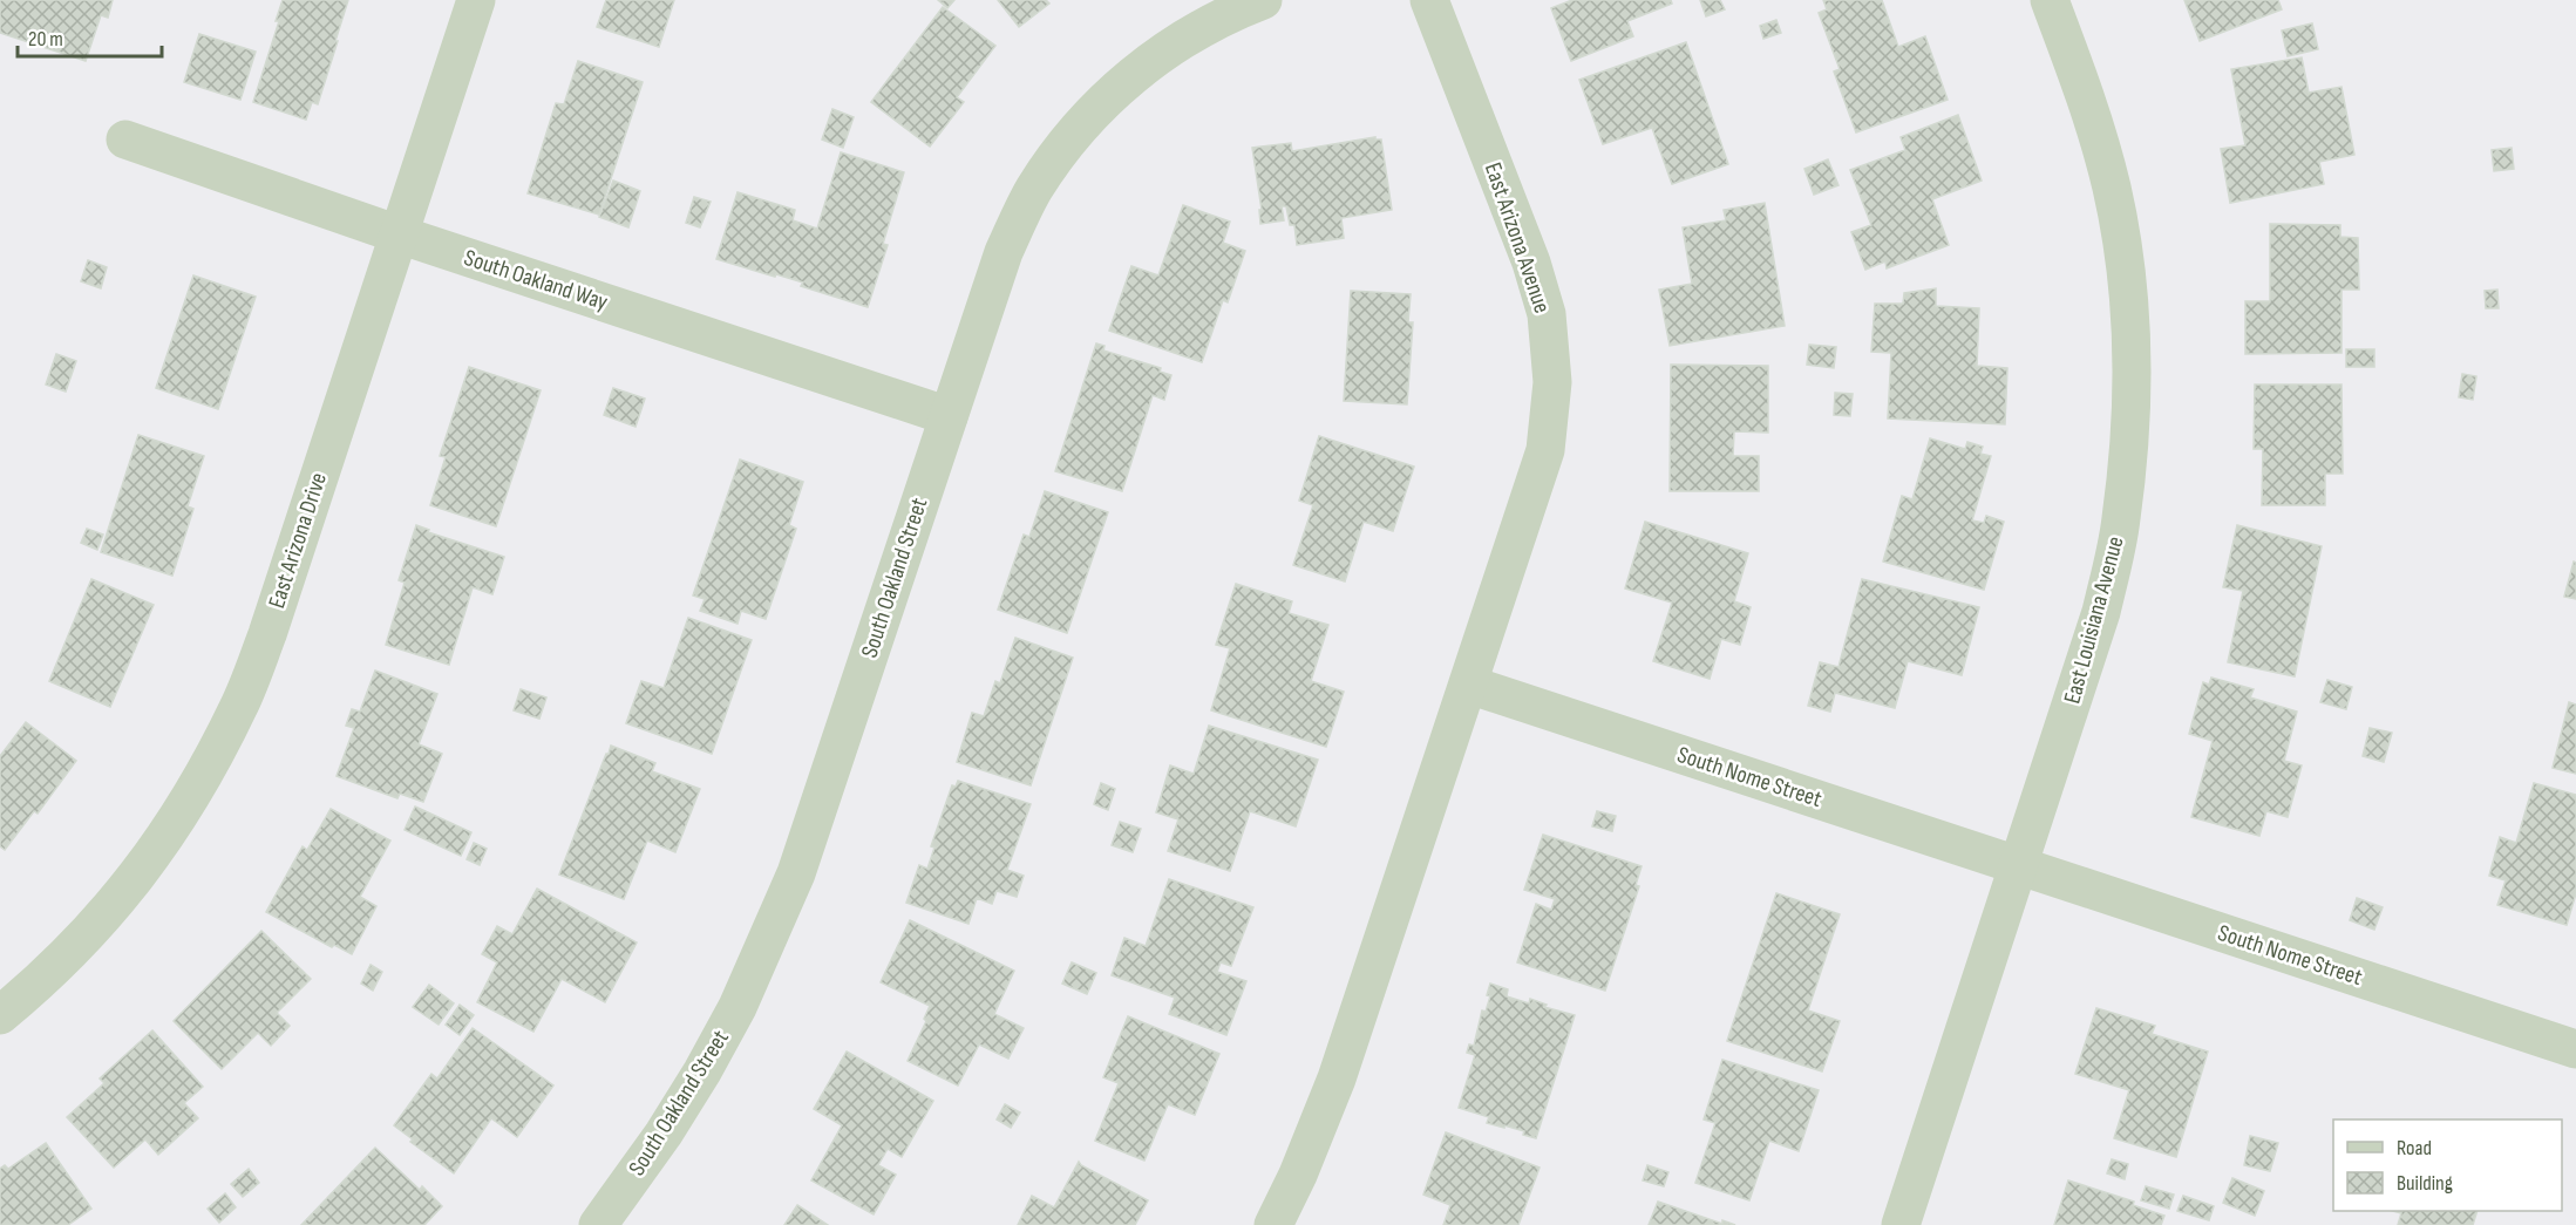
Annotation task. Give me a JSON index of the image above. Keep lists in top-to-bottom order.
{
  "streets": {
    "street": [
      "East Arizona Avenue",
      "South Oakland Way",
      "East Arizona Drive",
      "South Oakland Street",
      "East Louisiana Avenue",
      "South Nome Street"
    ]
  },
  "crossings": [
    ["East Arizona Avenue", "South Nome Street"],
    ["South Oakland Way", "East Arizona Drive"],
    ["South Oakland Way", "South Oakland Street"],
    ["East Louisiana Avenue", "South Nome Street"]
  ],
  "legend": ["Road", "Building"],
  "scale_bar": "20 m"
}
